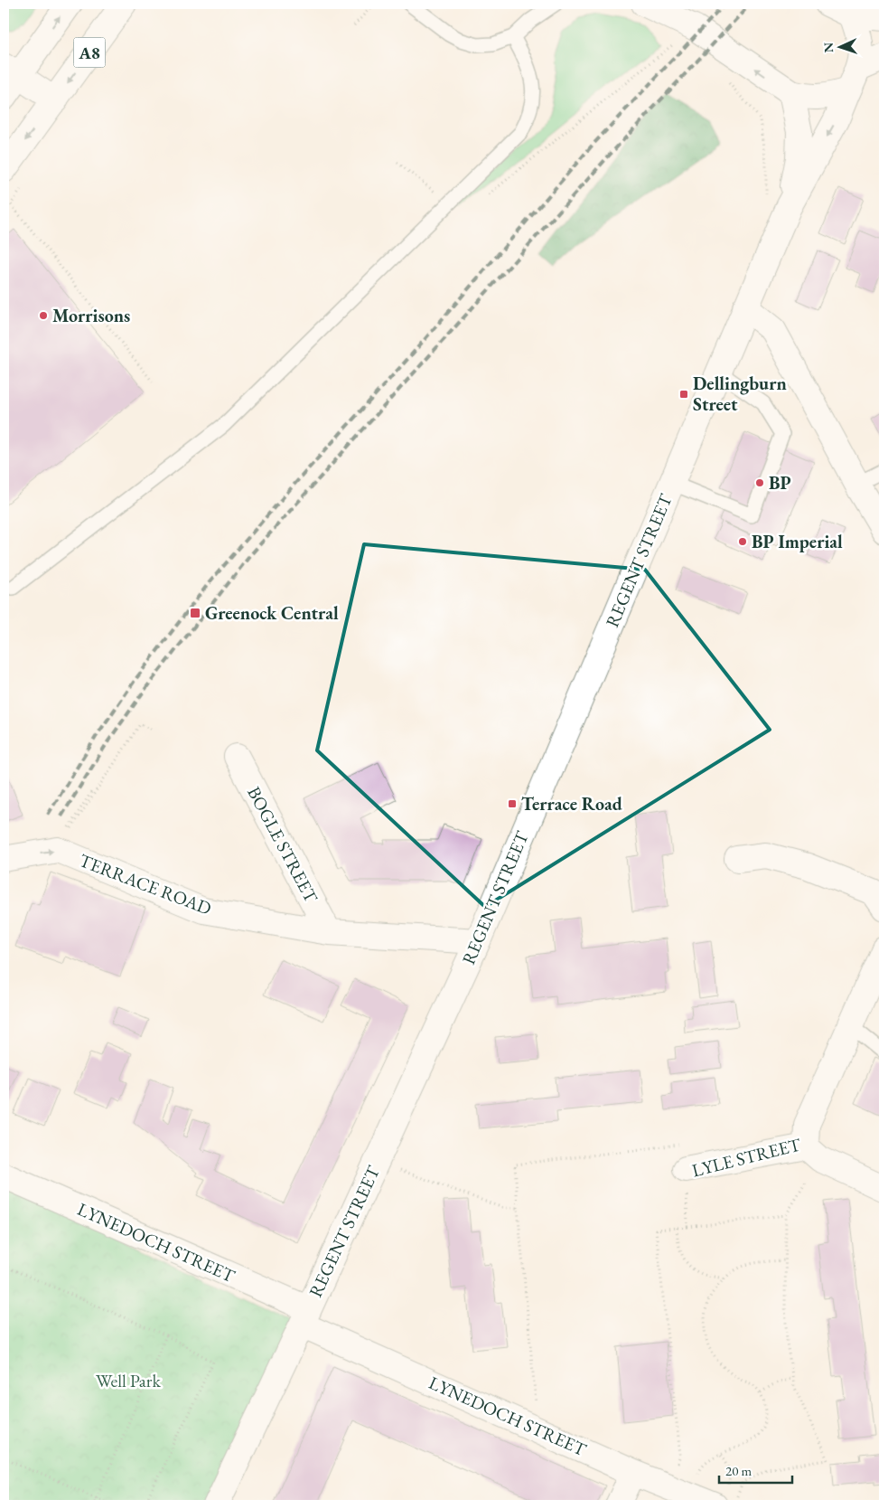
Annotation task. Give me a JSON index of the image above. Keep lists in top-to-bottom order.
{
  "streets": {
    "main road": [
      "A8",
      "REGENT STREET",
      "BOGLE STREET",
      "TERRACE ROAD",
      "LYLE STREET",
      "LYNEDOCH STREET"
    ]
  },
  "crossings": [
    ["REGENT STREET", "TERRACE ROAD"],
    ["REGENT STREET", "LYNEDOCH STREET"],
    ["BOGLE STREET", "TERRACE ROAD"]
  ],
  "parks": ["Well Park"],
  "places": {
    "other": ["Morrisons", "BP", "BP Imperial"],
    "transit": ["Dellingburn Street", "Greenock Central", "Terrace Road"]
  },
  "scale_bar": "20 m",
  "north": "left"
}
